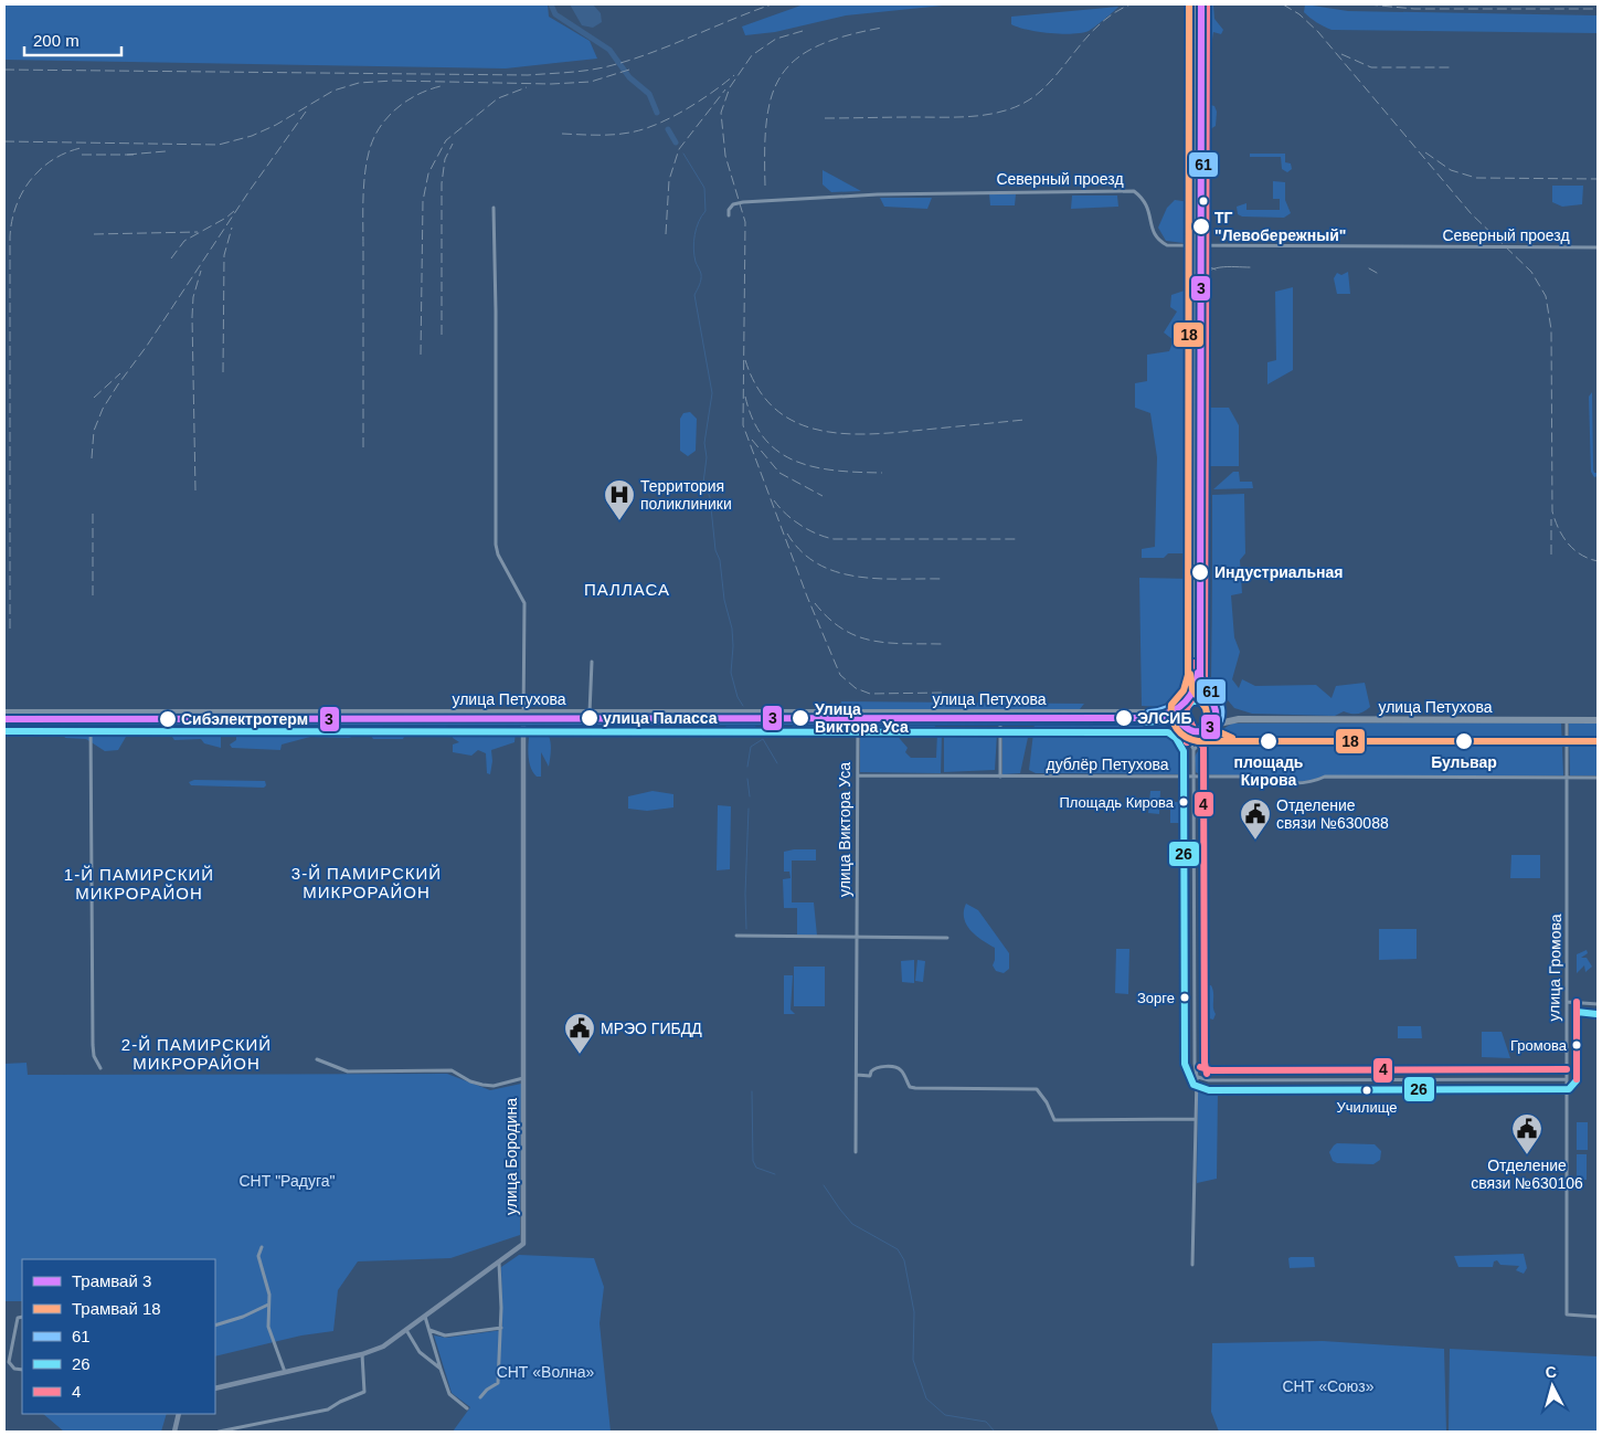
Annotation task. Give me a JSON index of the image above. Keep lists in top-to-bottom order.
{
  "streets": {
    "highway": ["улица Петухова"],
    "main road": ["улица Бородина"],
    "street": [
      "Северный проезд",
      "дублёр Петухова",
      "улица Виктора Уса",
      "улица Громова"
    ]
  },
  "crossings": [
    ["улица Петухова", "улица Виктора Уса"],
    ["улица Петухова", "улица Громова"],
    ["улица Петухова", "улица Бородина"],
    ["дублёр Петухова", "улица Виктора Уса"],
    ["дублёр Петухова", "улица Громова"]
  ],
  "districts": [
    "ПАЛЛАСА",
    "3-Й ПАМИРСКИЙ МИКРОРАЙОН",
    "1-Й ПАМИРСКИЙ МИКРОРАЙОН",
    "2-Й ПАМИРСКИЙ МИКРОРАЙОН"
  ],
  "parks": ["СНТ \"Радуга\"", "СНТ «Волна»", "СНТ «Союз»"],
  "places": {
    "other": [
      "ТГ \"Левобережный\"",
      "Индустриальная",
      "улица Паласса",
      "Улица Виктора Уса",
      "ЭЛСИБ",
      "Сибэлектротерм",
      "площадь Кирова",
      "Бульвар",
      "Площадь Кирова",
      "Зорге",
      "Громова",
      "Училище"
    ],
    "hospital": ["Территория поликлиники"],
    "public building": ["Отделение связи №630088", "МРЭО ГИБДД", "Отделение связи №630106"]
  },
  "lines": [
    "tram line 3",
    "tram line 18",
    "transit line 61",
    "transit line 4",
    "transit line 26"
  ],
  "legend": [
    "Трамвай 3",
    "Трамвай 18",
    "61",
    "26",
    "4"
  ],
  "scale_bar": "200 m",
  "north": "top"
}
